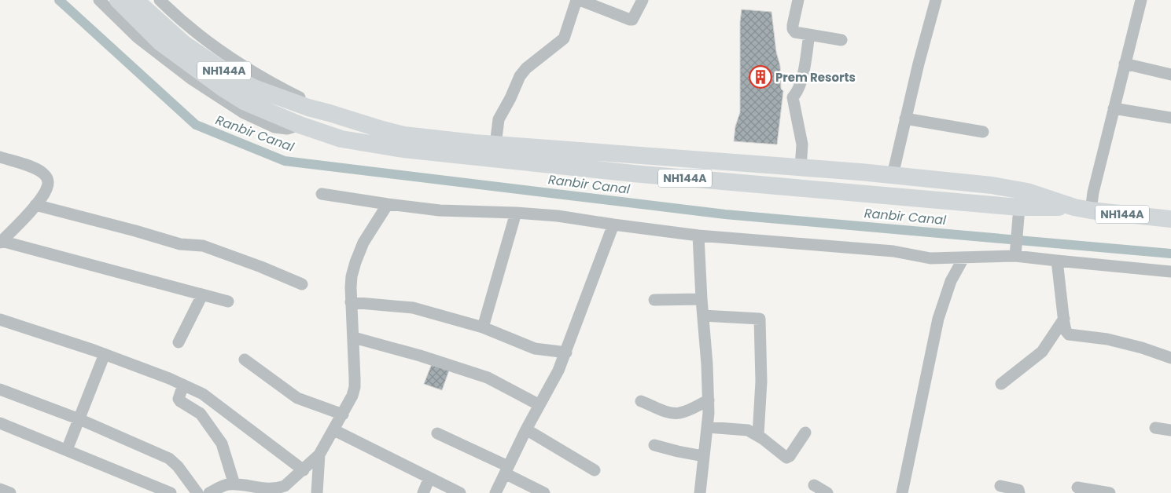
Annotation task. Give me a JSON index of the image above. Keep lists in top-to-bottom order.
{
  "streets": {
    "highway": ["NH144A"]
  },
  "water": ["Ranbir Canal"],
  "places": {
    "building": ["Prem Resorts"]
  }
}
